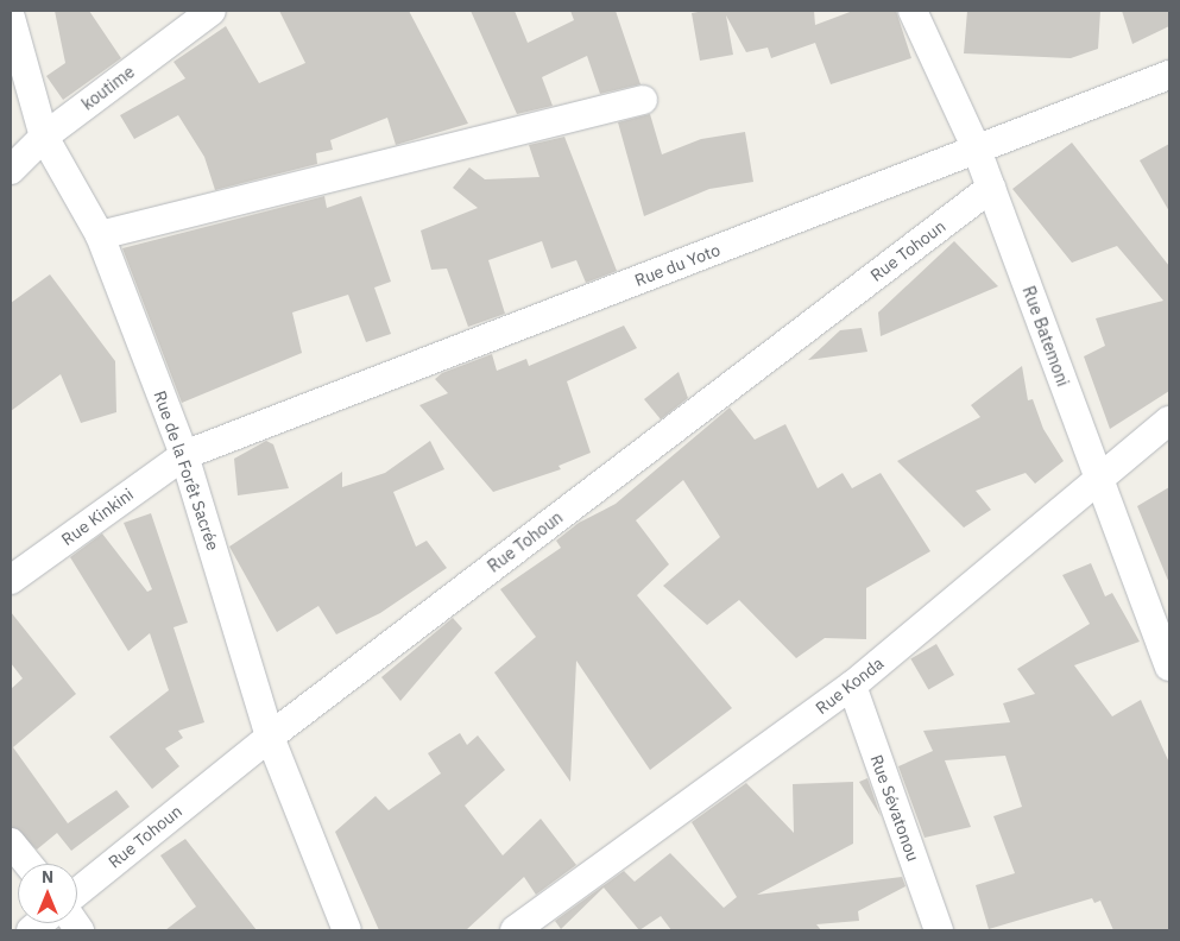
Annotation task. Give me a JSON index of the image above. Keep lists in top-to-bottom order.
{
  "streets": {
    "street": [
      "koutime",
      "Rue Tohoun",
      "Rue du Yoto",
      "Rue Batemoni",
      "Rue de la Forêt Sacrée",
      "Rue Kinkini",
      "Rue Konda",
      "Rue Sévatonou"
    ]
  },
  "crossings": [
    ["koutime", "Rue de la Forêt Sacrée"],
    ["Rue Tohoun", "Rue Batemoni"],
    ["Rue Tohoun", "Rue de la Forêt Sacrée"],
    ["Rue du Yoto", "Rue Batemoni"],
    ["Rue du Yoto", "Rue de la Forêt Sacrée"],
    ["Rue du Yoto", "Rue Kinkini"],
    ["Rue Batemoni", "Rue Konda"],
    ["Rue de la Forêt Sacrée", "Rue Kinkini"],
    ["Rue Konda", "Rue Sévatonou"]
  ],
  "north": "top"
}
